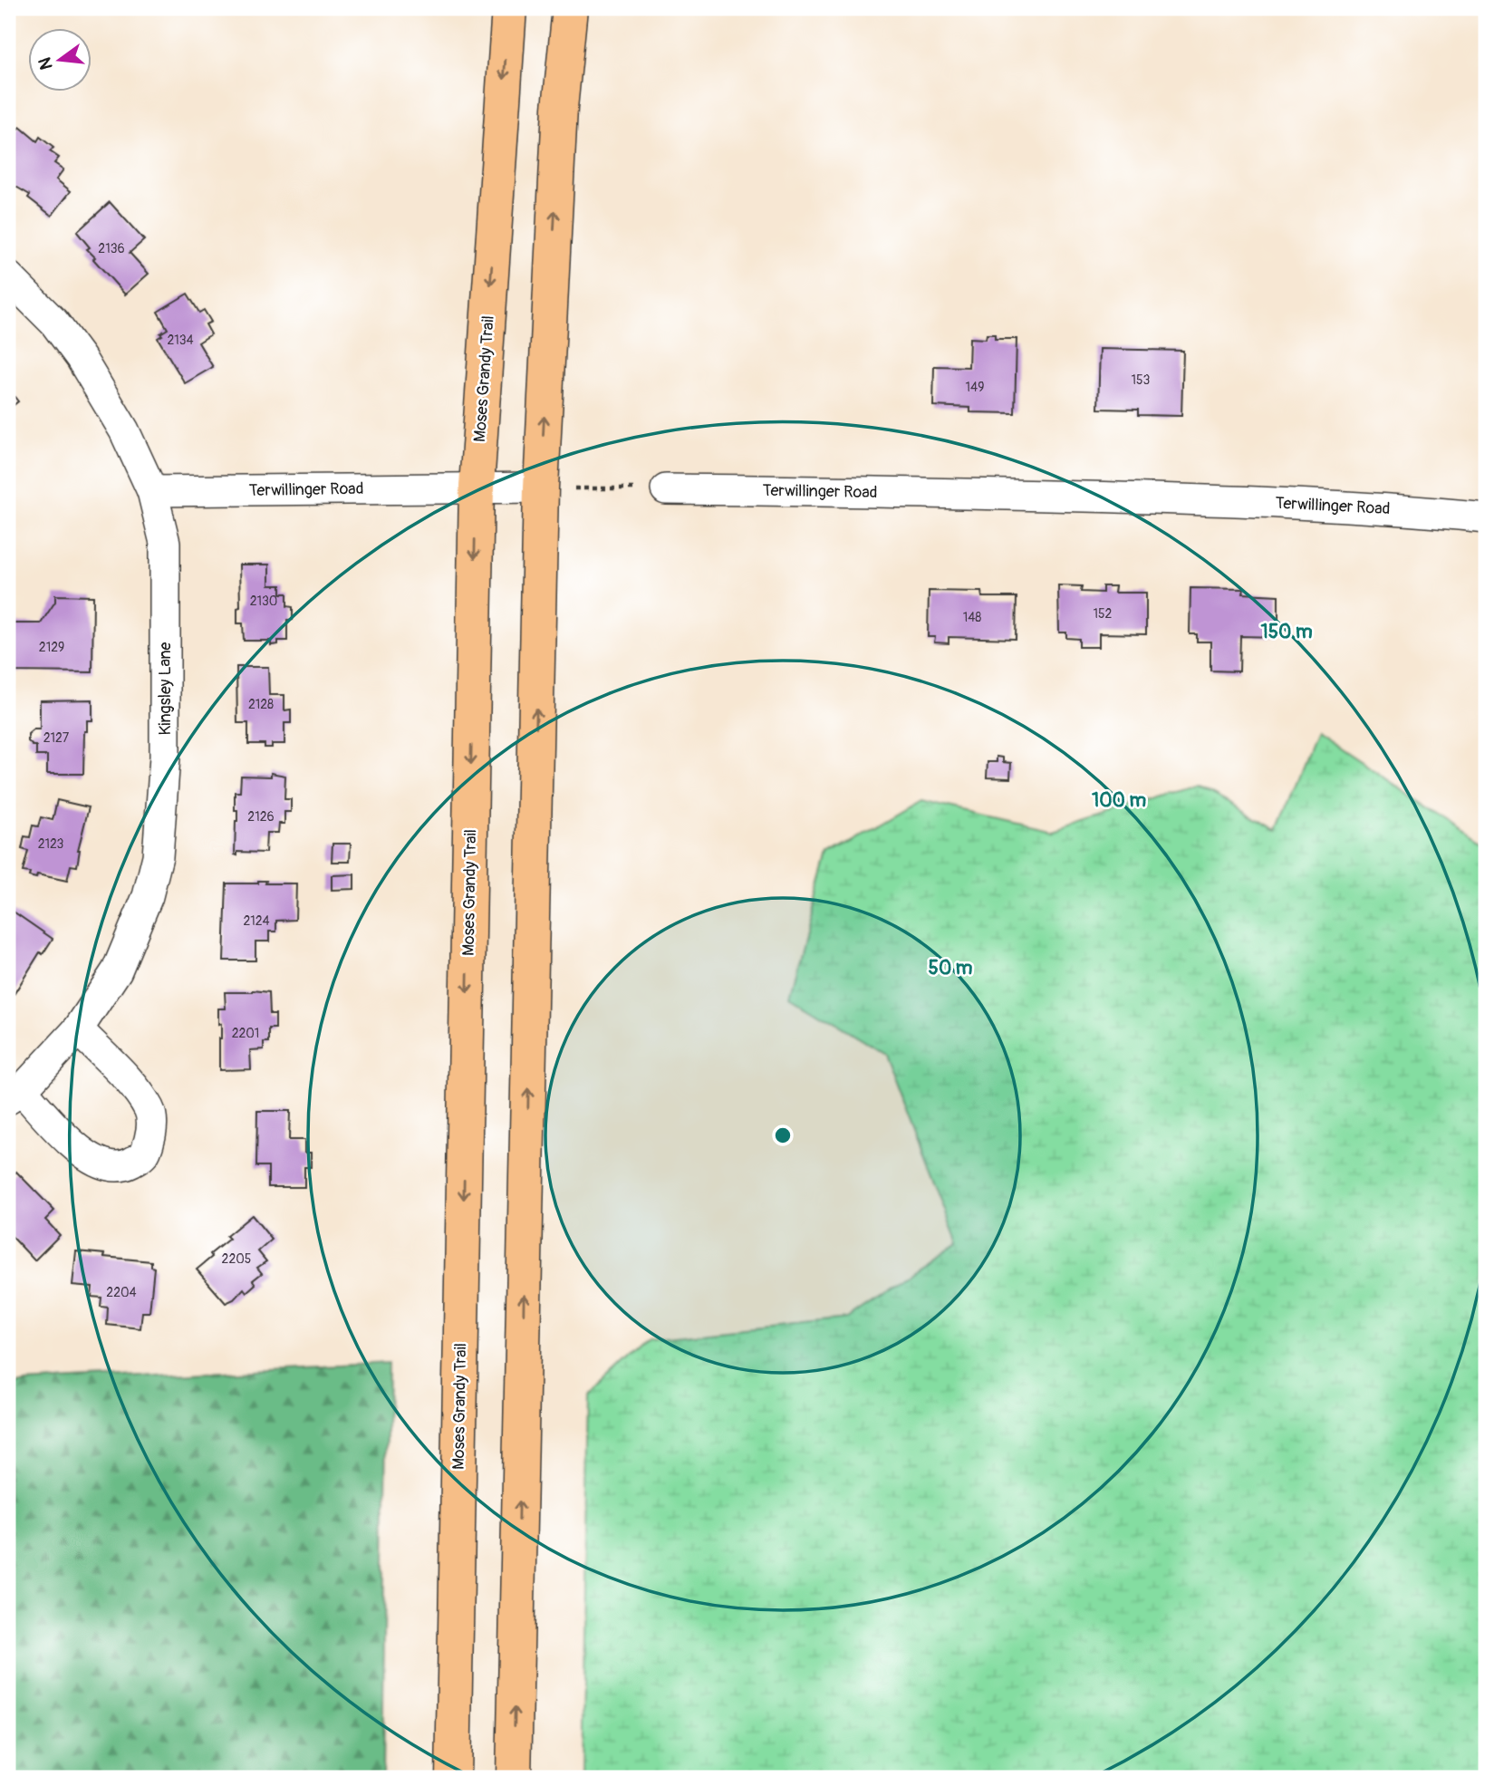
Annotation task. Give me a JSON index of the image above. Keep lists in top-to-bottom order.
{
  "streets": {
    "main road": ["Moses Grandy Trail"],
    "street": ["Terwillinger Road", "Kingsley Lane"]
  },
  "crossings": [
    ["Moses Grandy Trail", "Terwillinger Road"],
    ["Terwillinger Road", "Kingsley Lane"]
  ],
  "house_numbers": [
    "2136",
    "2134",
    "153",
    "149",
    "2130",
    "152",
    "148",
    "2129",
    "2128",
    "2127",
    "2126",
    "2123",
    "2124",
    "2201",
    "2205",
    "2204"
  ],
  "north": "left",
  "rings": ["150 m", "100 m", "50 m"]
}
